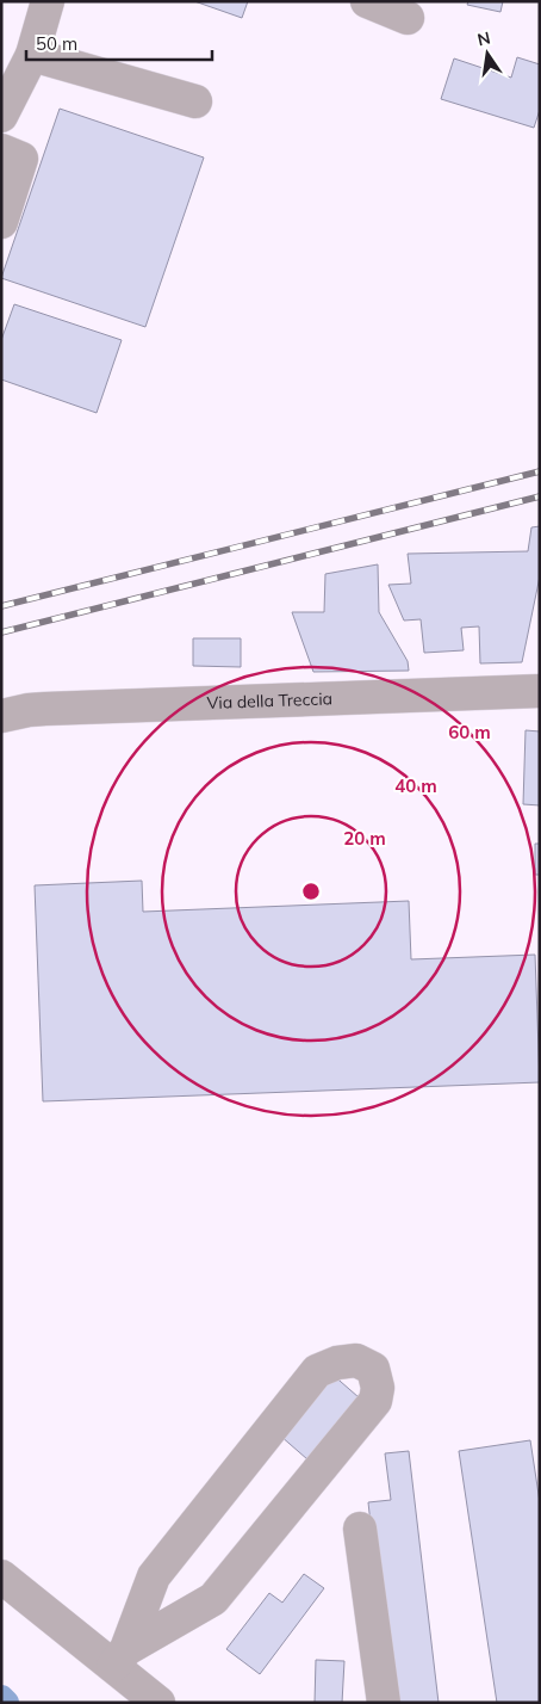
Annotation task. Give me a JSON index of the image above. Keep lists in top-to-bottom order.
{
  "streets": {
    "street": ["Via della Treccia"]
  },
  "scale_bar": "50 m",
  "north": "top",
  "rings": ["60 m", "40 m", "20 m"]
}
